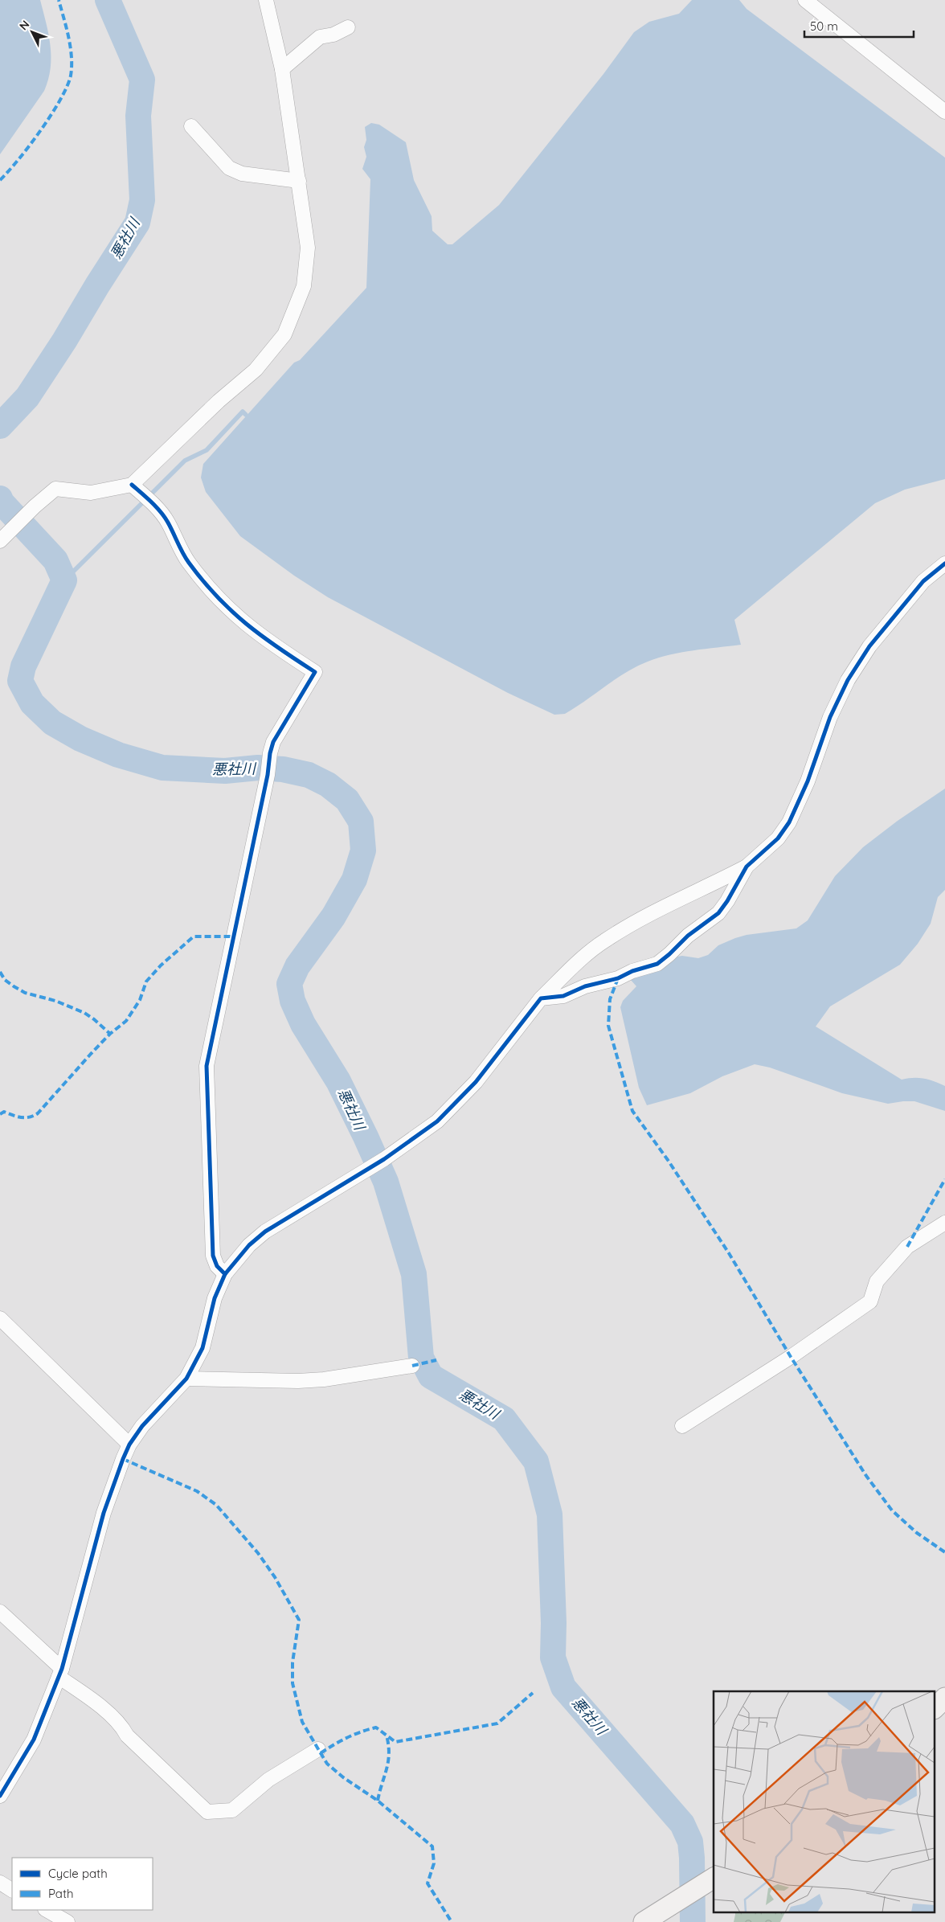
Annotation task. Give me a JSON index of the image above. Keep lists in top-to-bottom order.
{
  "water": ["悪社川"],
  "legend": ["Cycle path", "Path"],
  "scale_bar": "50 m",
  "north": "top left"
}
